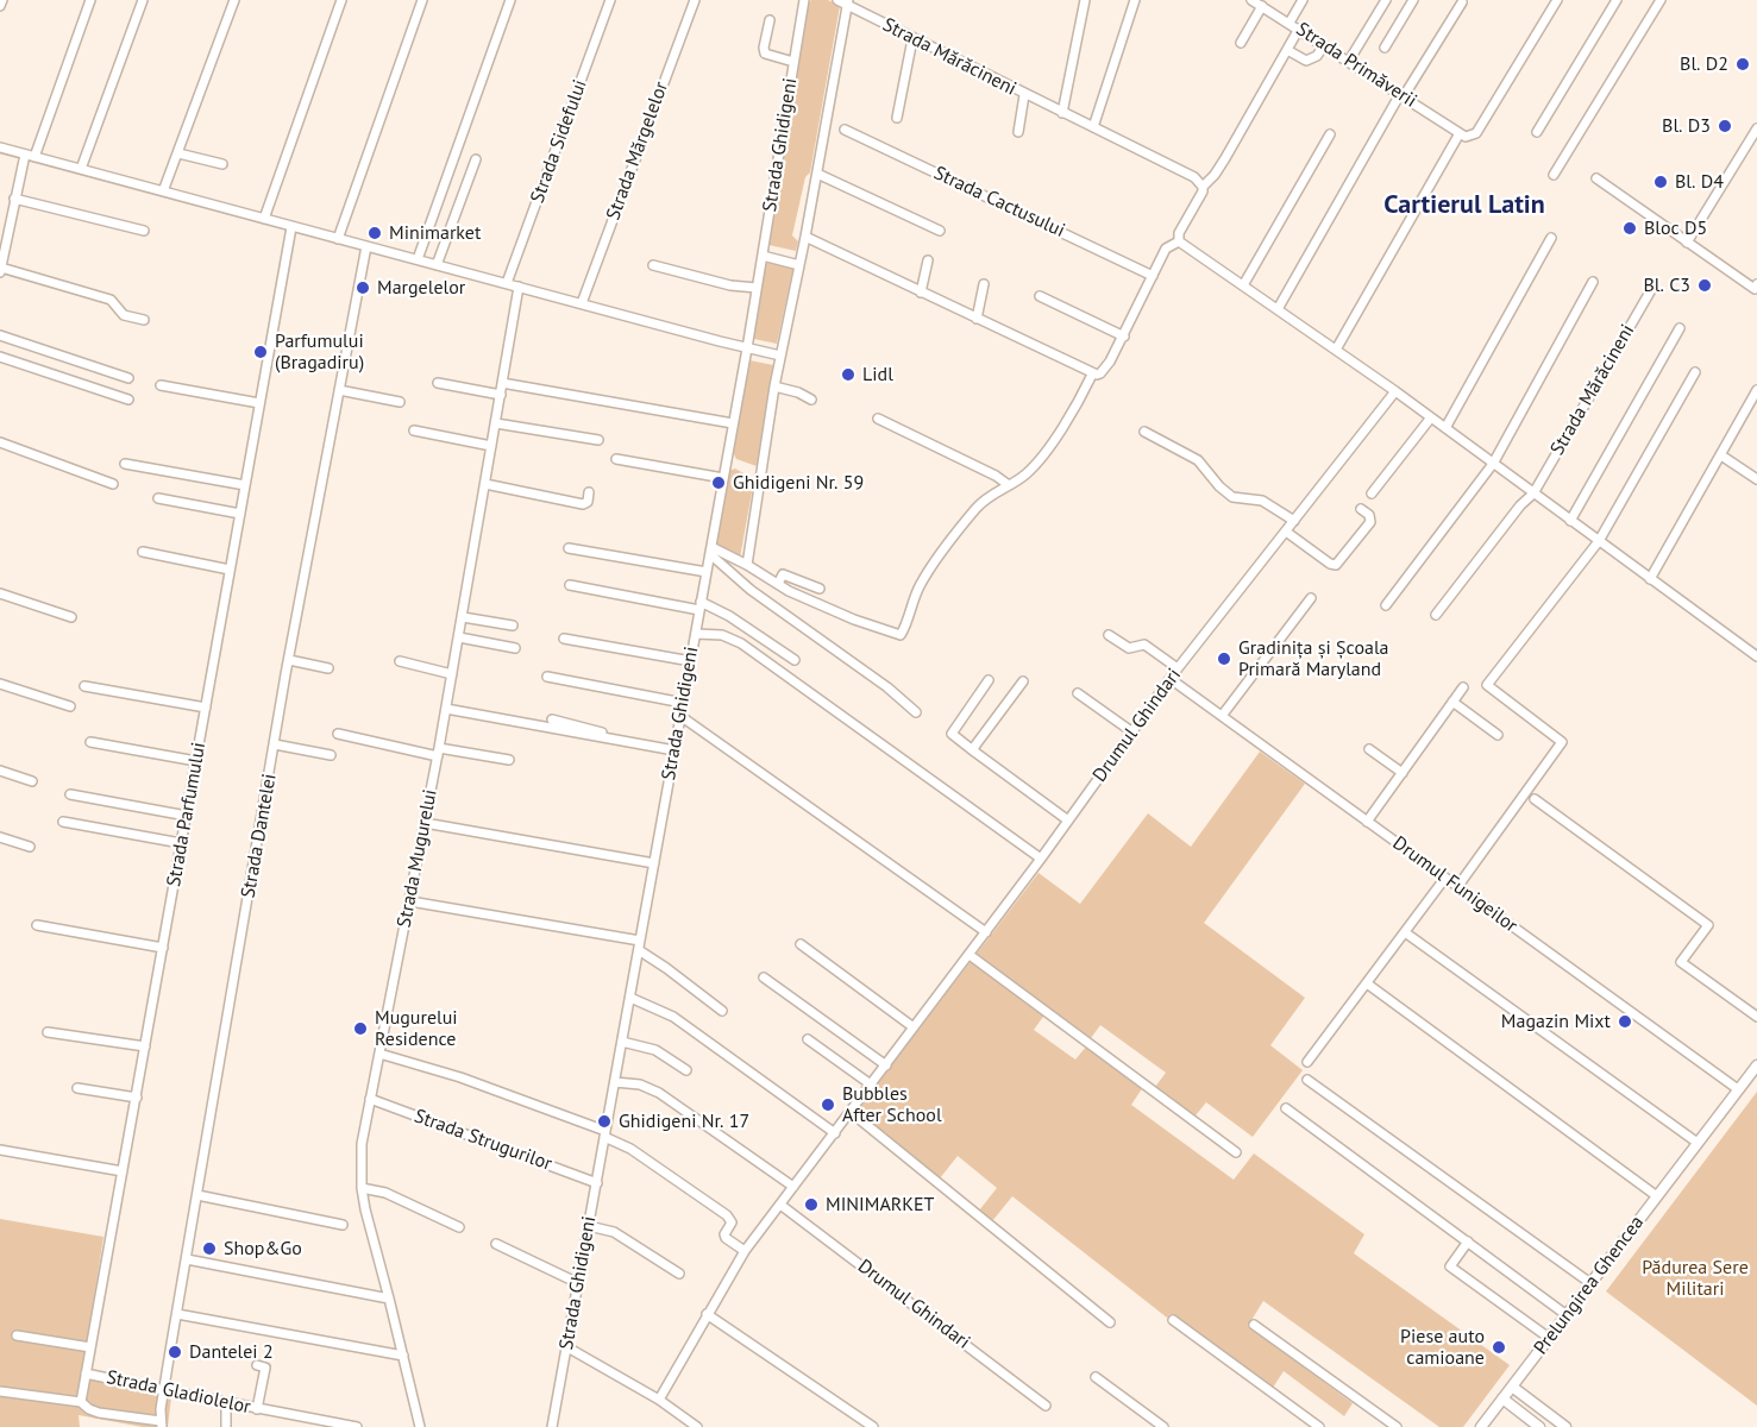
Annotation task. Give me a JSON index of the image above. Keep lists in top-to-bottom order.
{
  "streets": {
    "main road": ["Prelungirea Ghencea"],
    "street": [
      "Strada Mărăcineni",
      "Strada Primăverii",
      "Strada Sidefului",
      "Strada Ghidigeni",
      "Strada Mărgelelor",
      "Strada Cactusului",
      "Drumul Ghindari",
      "Strada Parfumului",
      "Strada Dantelei",
      "Strada Mugurelui",
      "Drumul Funigeilor",
      "Strada Strugurilor",
      "Strada Gladiolelor"
    ]
  },
  "crossings": [
    ["Strada Ghidigeni", "Strada Strugurilor"],
    ["Drumul Ghindari", "Drumul Funigeilor"],
    ["Strada Parfumului", "Strada Gladiolelor"],
    ["Strada Dantelei", "Strada Gladiolelor"],
    ["Strada Mugurelui", "Strada Strugurilor"],
    ["Drumul Funigeilor", "Prelungirea Ghencea"]
  ],
  "districts": ["Cartierul Latin"],
  "parks": ["Pădurea Sere Militari"],
  "places": [
    "Bl. D2",
    "Bl. D3",
    "Bl. D4",
    "Bloc D5",
    "Minimarket",
    "Bl. C3",
    "Margelelor",
    "Parfumului (Bragadiru)",
    "Lidl",
    "Ghidigeni Nr. 59",
    "Gradinița și Școala Primară Maryland",
    "Magazin Mixt",
    "Mugurelui Residence",
    "Bubbles After School",
    "Ghidigeni Nr. 17",
    "MINIMARKET",
    "Shop&Go",
    "Piese auto camioane",
    "Dantelei 2"
  ]
}
